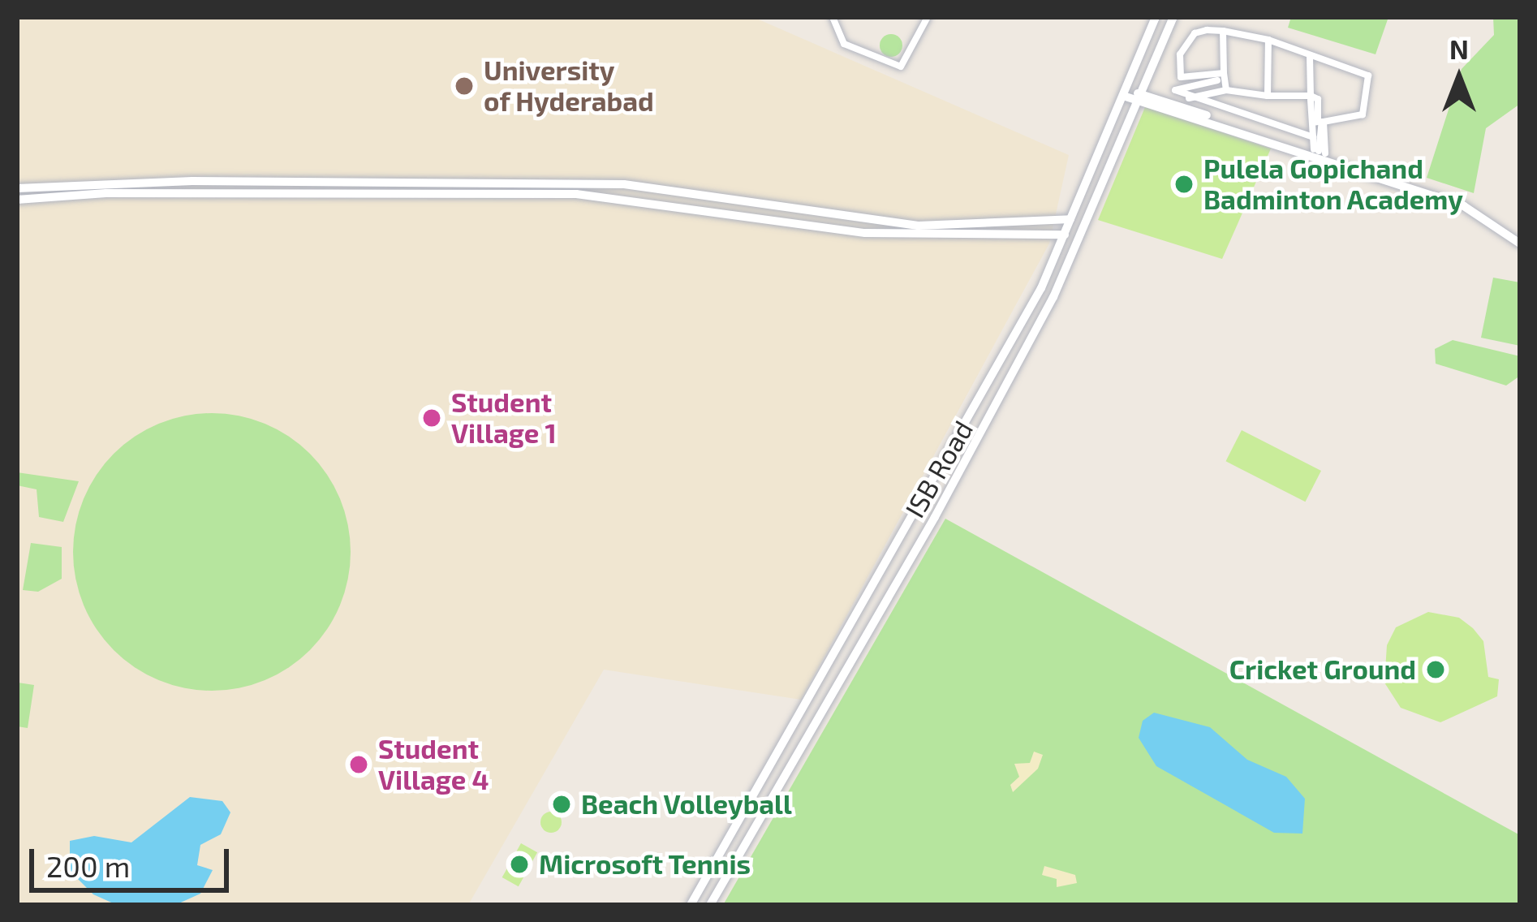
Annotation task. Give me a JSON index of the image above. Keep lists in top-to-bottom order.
{
  "streets": {
    "street": ["ISB Road"]
  },
  "places": [
    "University of Hyderabad",
    "Pulela Gopichand Badminton Academy",
    "Student Village 1",
    "Cricket Ground",
    "Student Village 4",
    "Beach Volleyball",
    "Microsoft Tennis"
  ],
  "scale_bar": "200 m",
  "north": "top"
}
